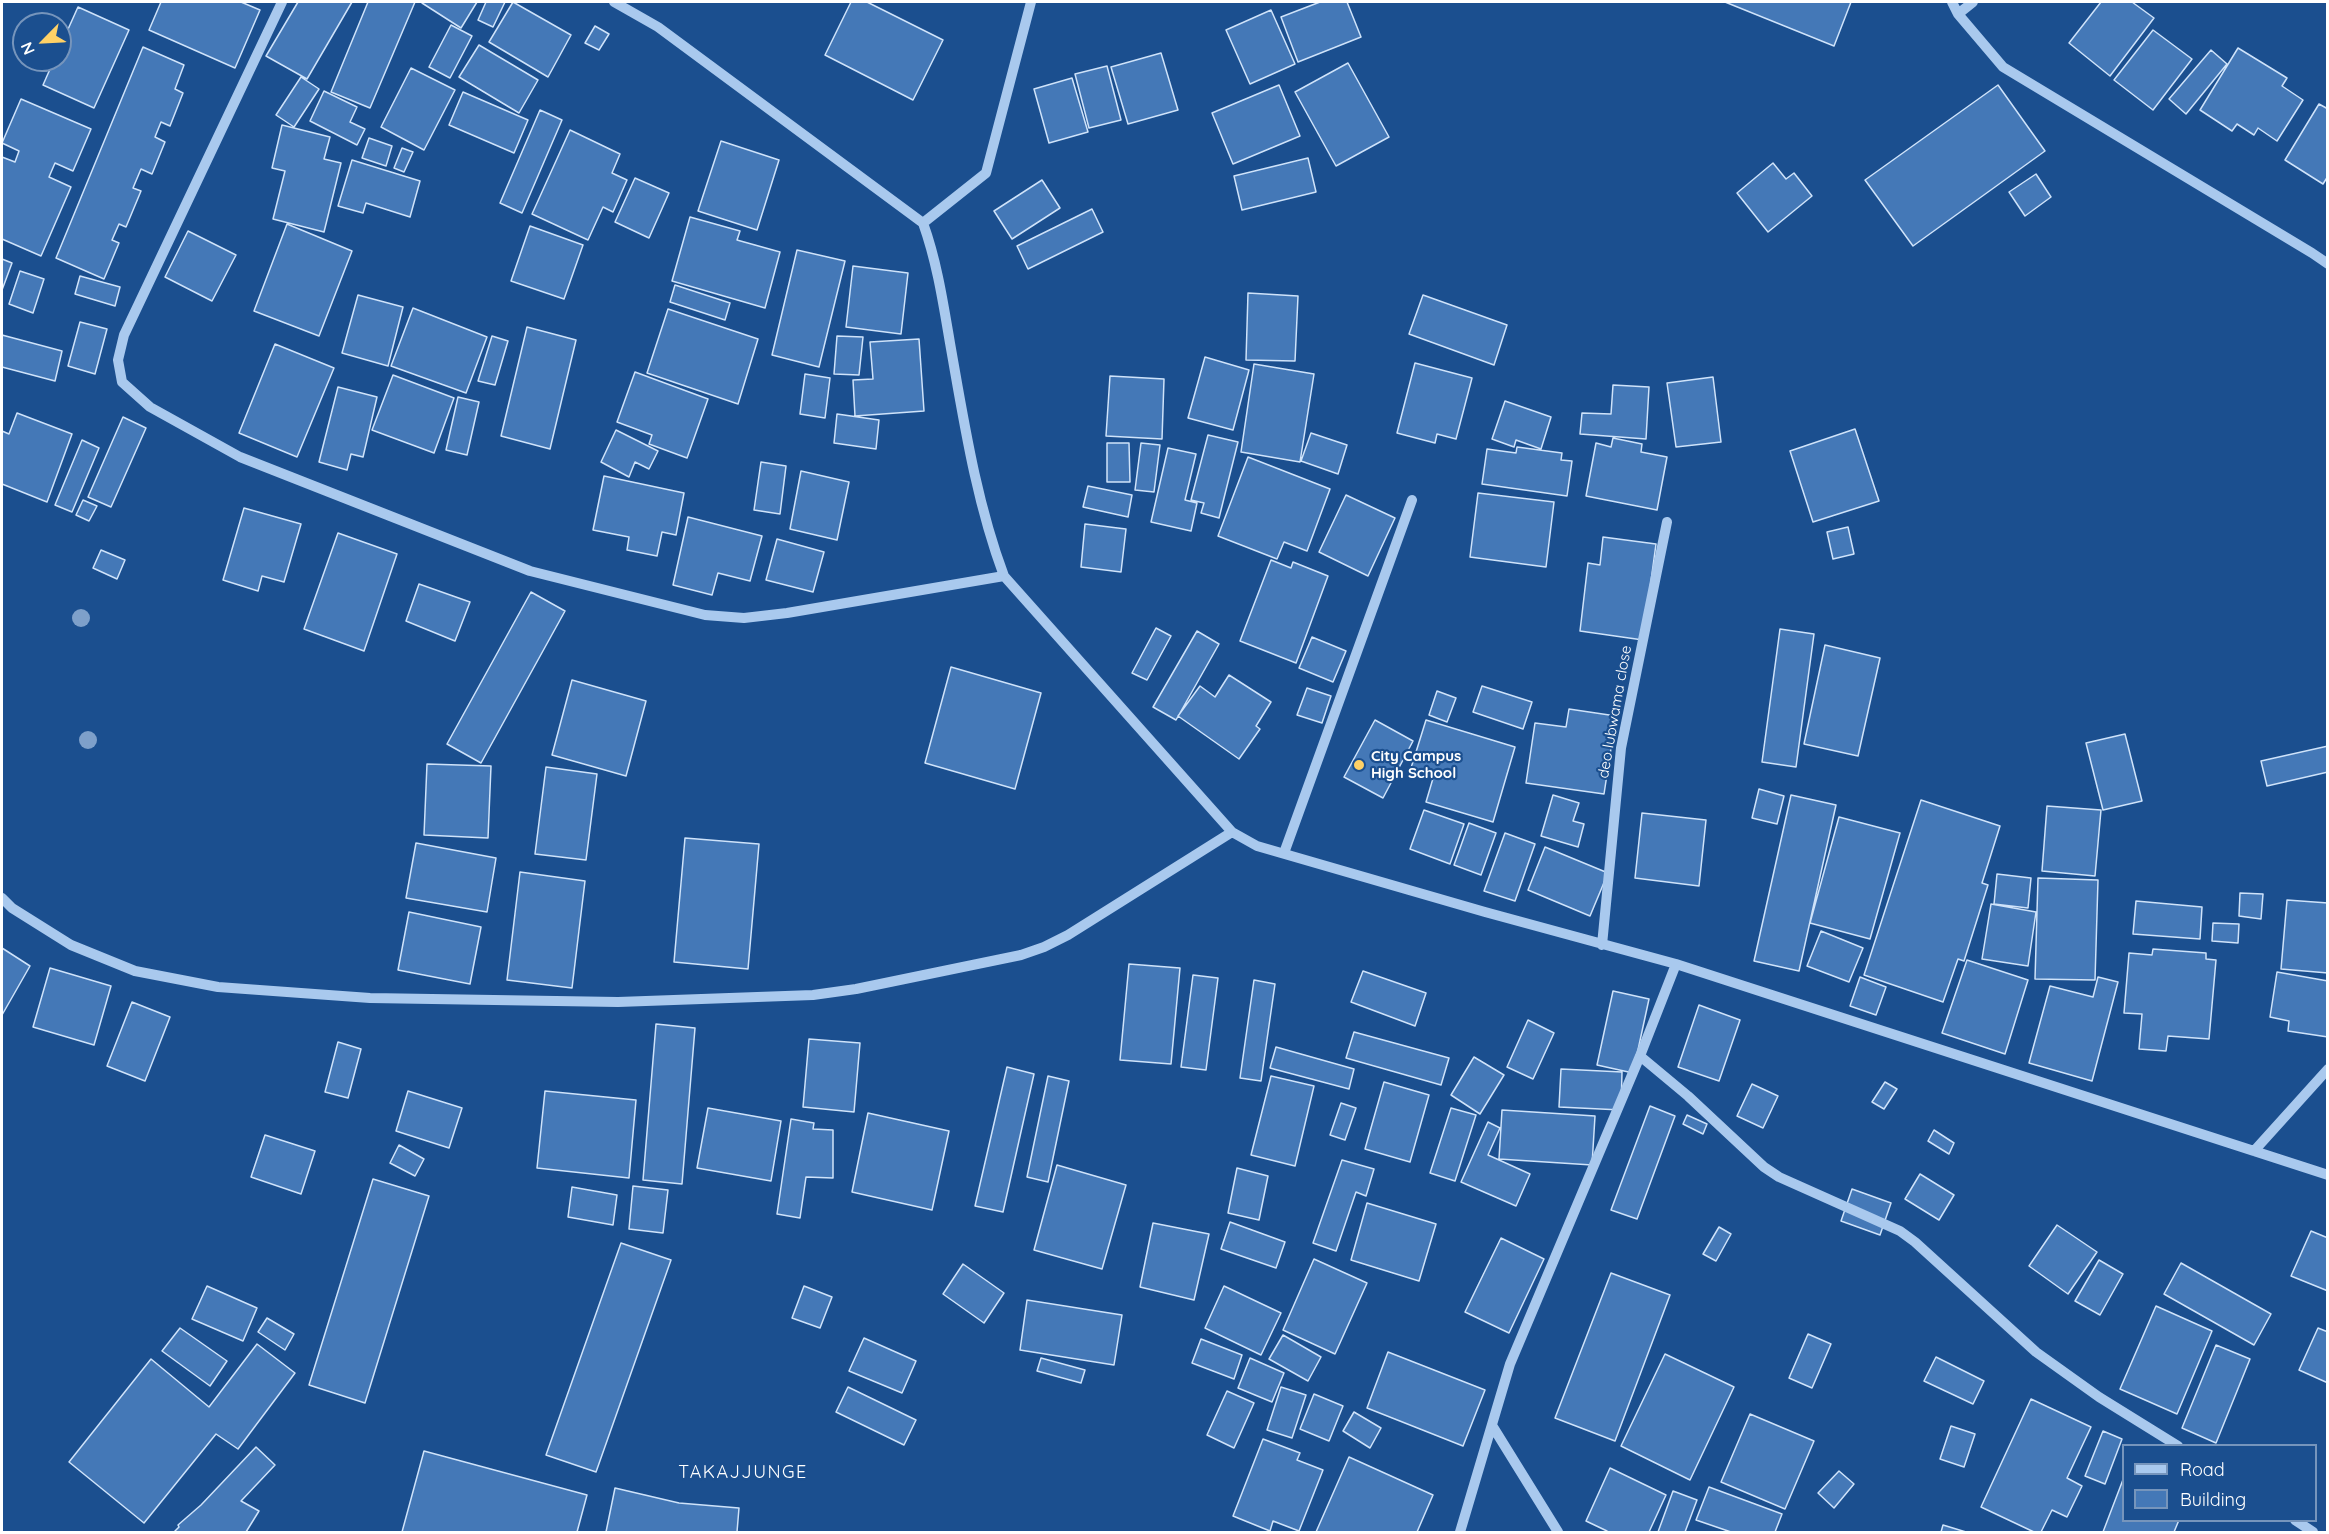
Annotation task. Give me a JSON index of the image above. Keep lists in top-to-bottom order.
{
  "streets": {
    "street": ["deo lubwama close"]
  },
  "districts": ["TAKAJJUNGE"],
  "places": ["City Campus High School"],
  "legend": ["Road", "Building"],
  "north": "bottom left"
}
